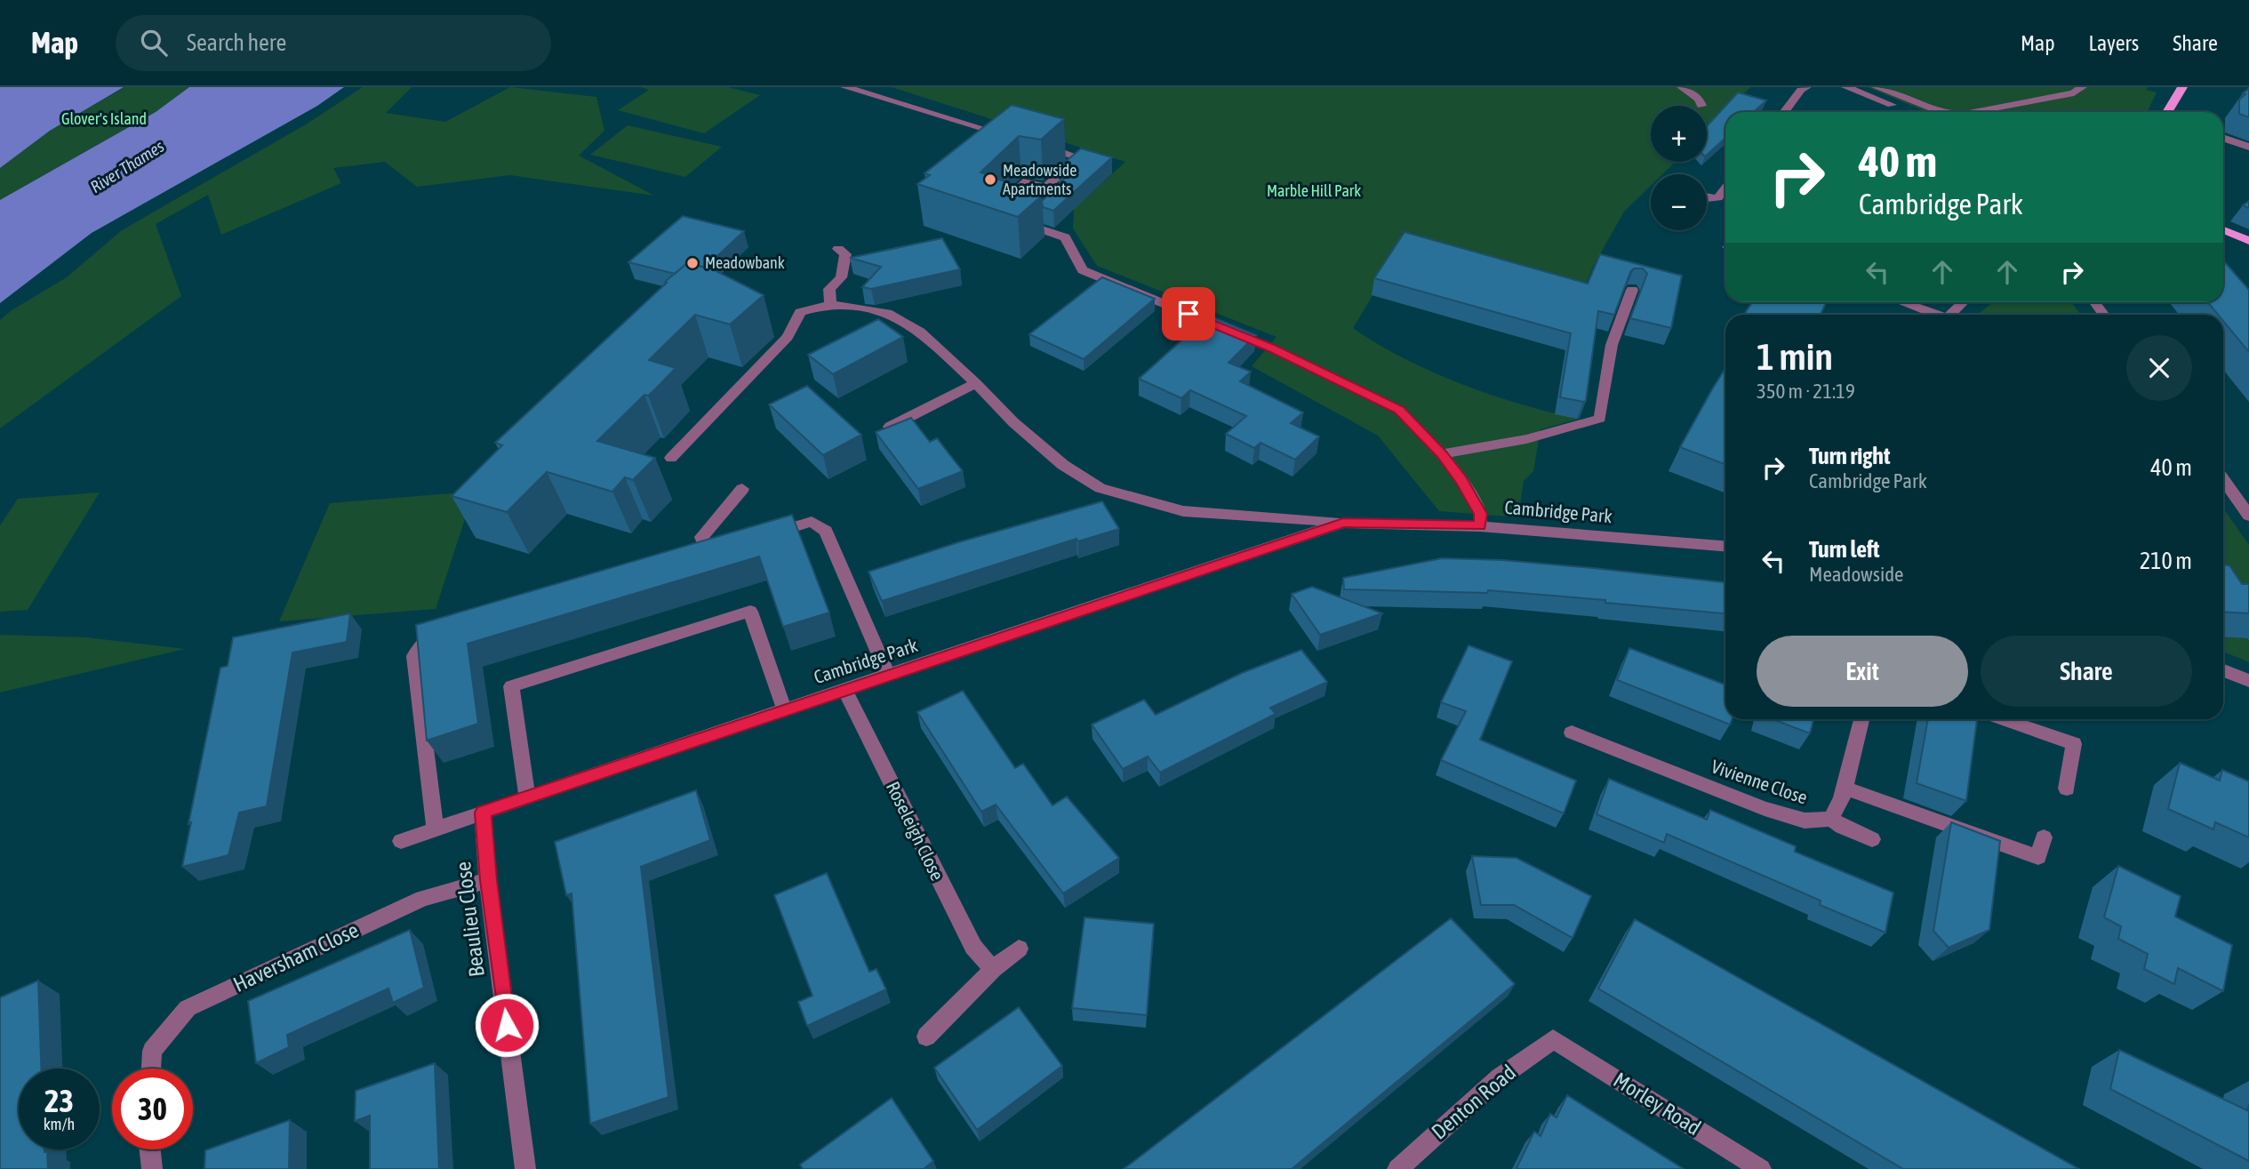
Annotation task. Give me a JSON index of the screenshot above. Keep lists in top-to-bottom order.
{
  "streets": {
    "street": [
      "Cambridge Park",
      "Vivienne Close",
      "Roseleigh Close",
      "Beaulieu Close",
      "Haversham Close",
      "Denton Road",
      "Morley Road"
    ]
  },
  "crossings": [
    ["Cambridge Park", "Roseleigh Close"],
    ["Cambridge Park", "Beaulieu Close"],
    ["Beaulieu Close", "Haversham Close"],
    ["Denton Road", "Morley Road"]
  ],
  "water": ["River Thames"],
  "parks": ["Glover's Island", "Marble Hill Park"],
  "places": ["Meadowside Apartments", "Meadowbank"],
  "page": {
    "header": "Map",
    "search": "Search here",
    "nav": ["Map", "Layers", "Share"],
    "map_buttons": ["+", "−"],
    "turn": ["40 m", "Cambridge Park"],
    "heading": ["1 min", "350 m · 21:19"],
    "list": [
      {
        "name": "Turn right",
        "note": "Cambridge Park",
        "value": "40 m"
      },
      {
        "name": "Turn left",
        "note": "Meadowside",
        "value": "210 m"
      }
    ],
    "buttons": ["Exit", "Share"],
    "speed": "23 km/h",
    "limit": "30"
  }
}
